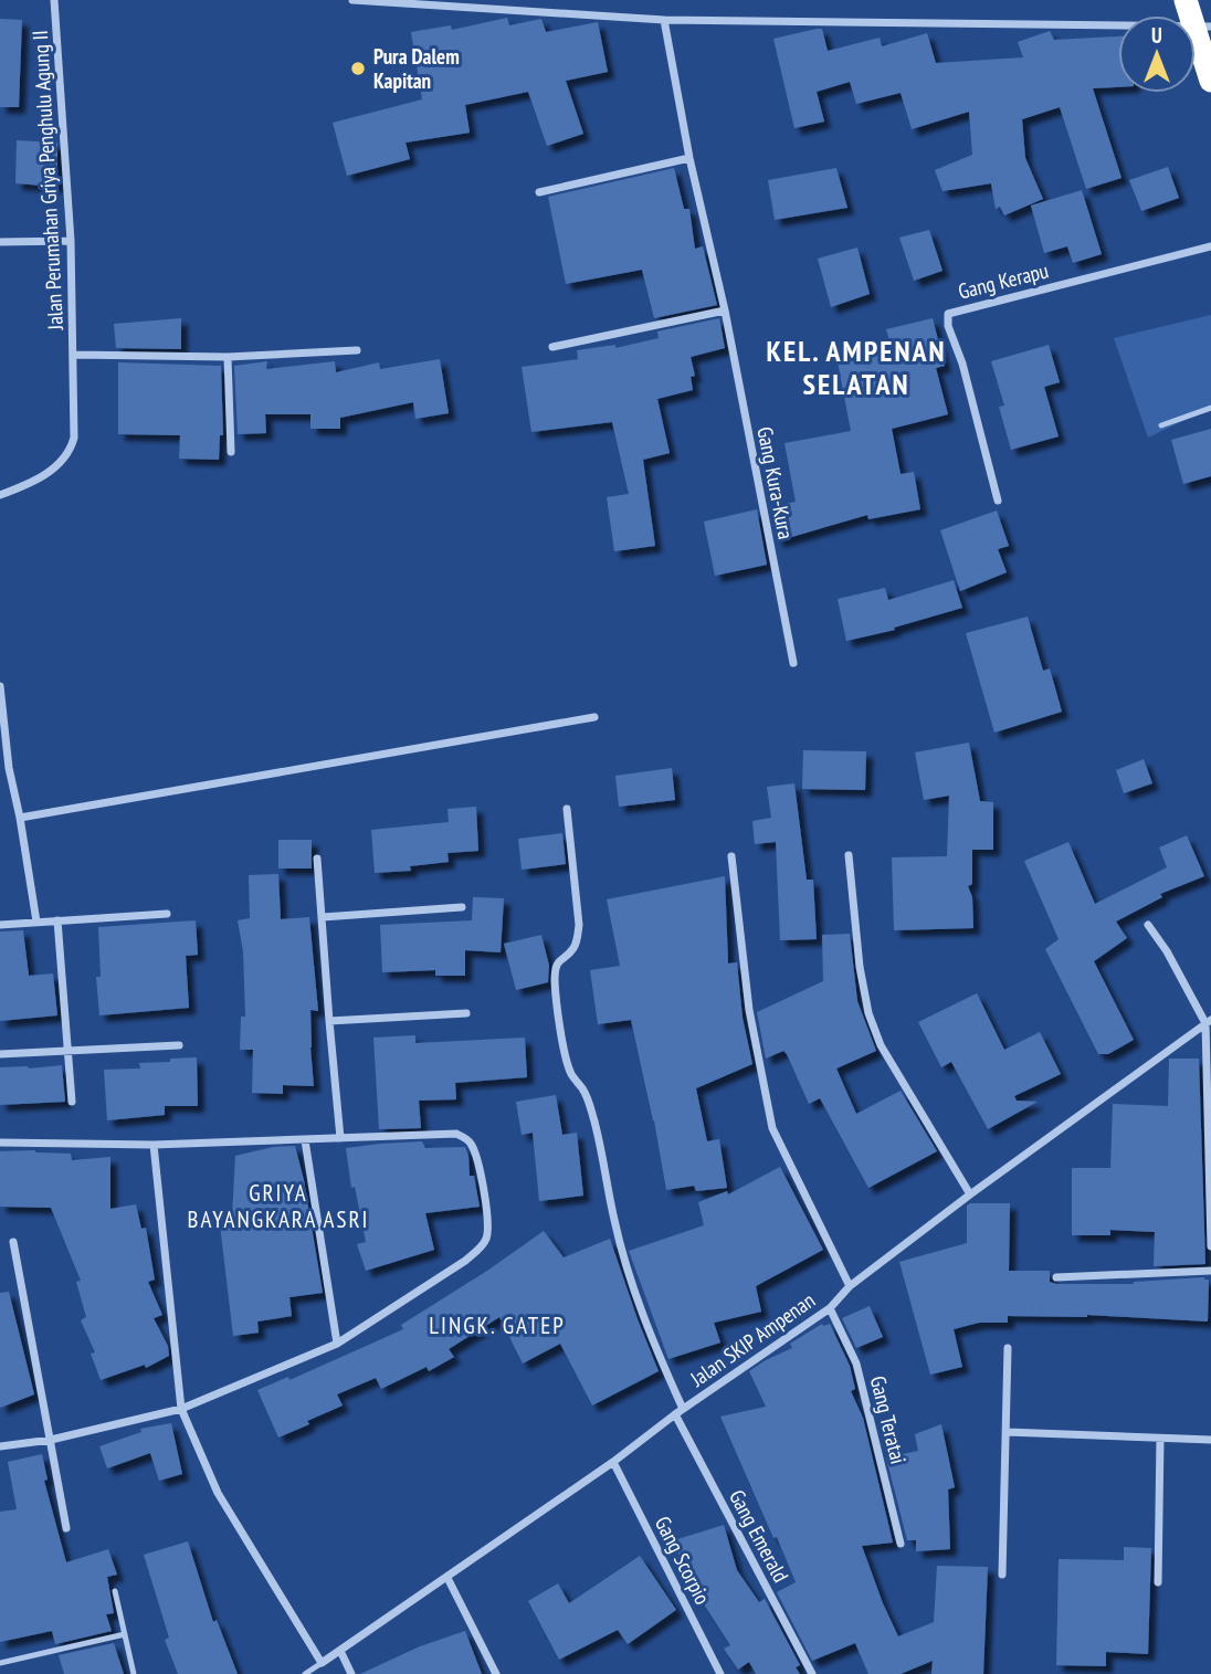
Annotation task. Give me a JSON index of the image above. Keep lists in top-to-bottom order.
{
  "streets": {
    "street": [
      "Jalan Perumahan Griya Penghulu Agung II",
      "Gang Kerapu",
      "Gang Kura-Kura",
      "Jalan SKIP Ampenan",
      "Gang Teratai",
      "Gang Emerald",
      "Gang Scorpio"
    ]
  },
  "crossings": [
    ["Jalan SKIP Ampenan", "Gang Teratai"],
    ["Jalan SKIP Ampenan", "Gang Emerald"],
    ["Jalan SKIP Ampenan", "Gang Scorpio"]
  ],
  "districts": ["KEL. AMPENAN SELATAN", "GRIYA BAYANGKARA ASRI", "LINGK. GATEP"],
  "places": ["Pura Dalem Kapitan"],
  "north": "top"
}
